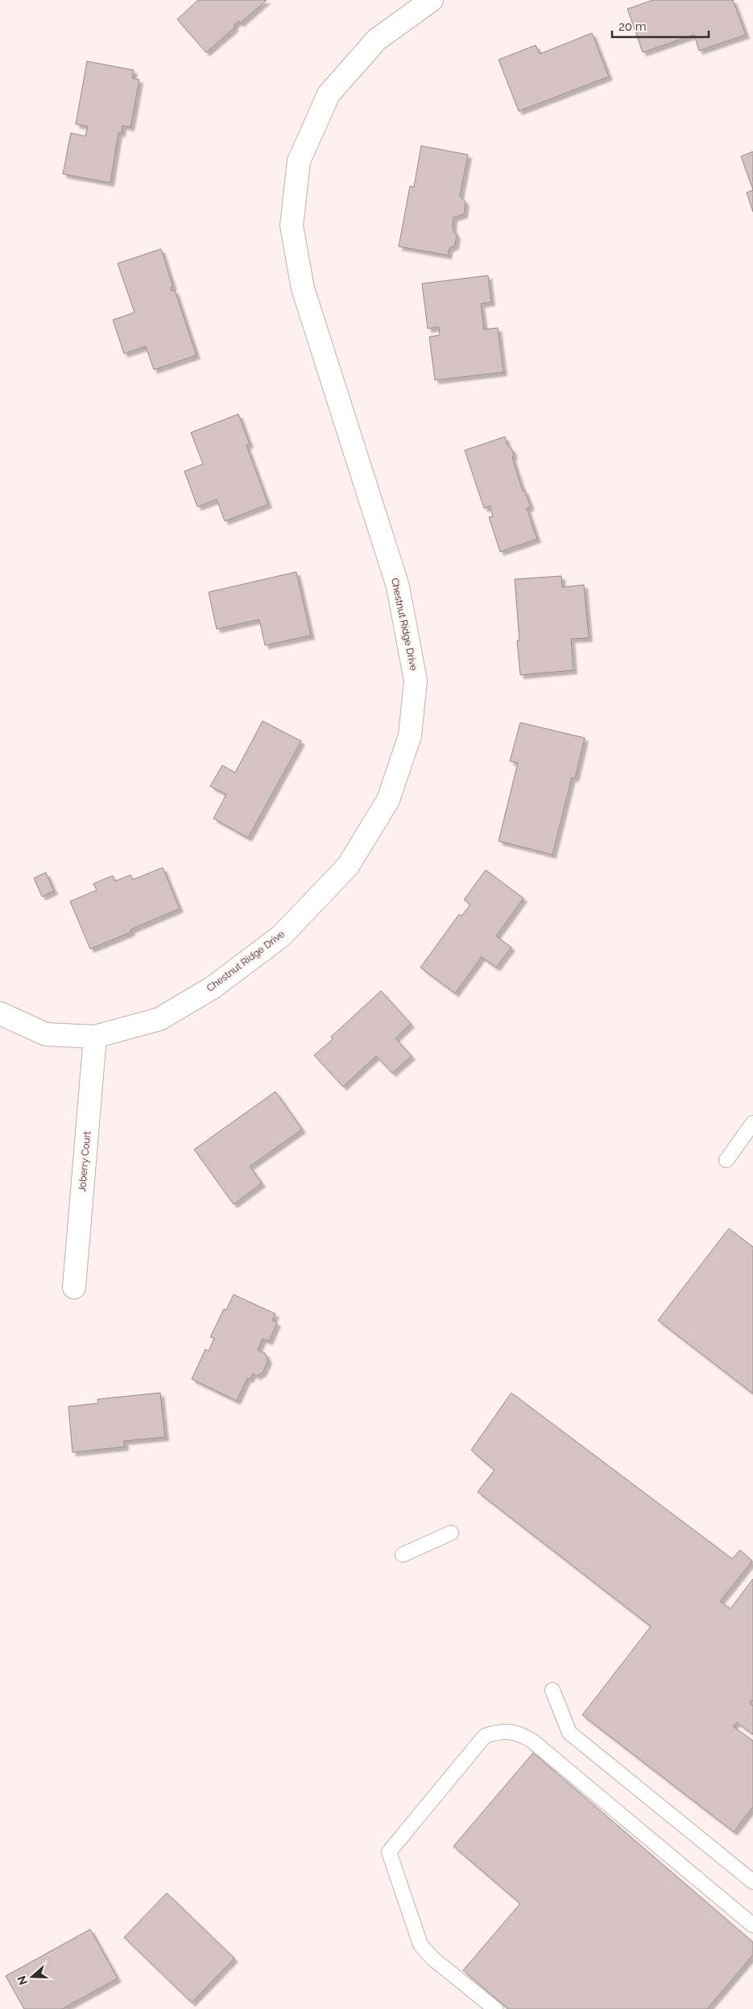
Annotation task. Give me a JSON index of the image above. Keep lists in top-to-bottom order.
{
  "streets": {
    "street": ["Chestnut Ridge Drive", "Joberry Court"]
  },
  "crossings": [
    ["Chestnut Ridge Drive", "Joberry Court"]
  ],
  "scale_bar": "20 m",
  "north": "left"
}
